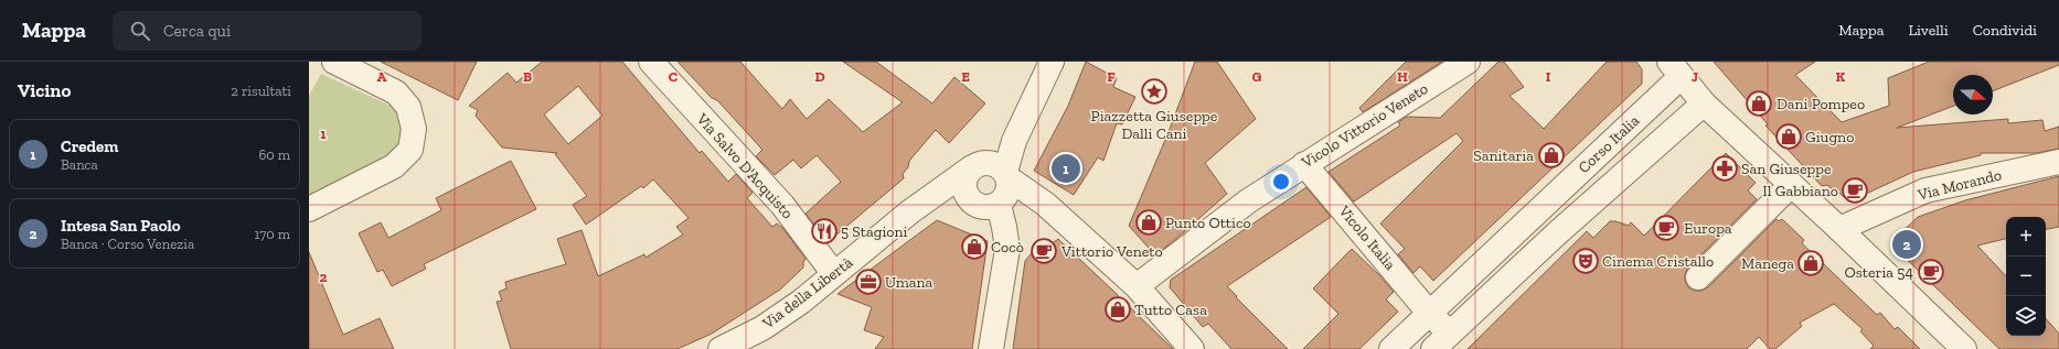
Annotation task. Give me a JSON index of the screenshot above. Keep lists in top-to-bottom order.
{
  "streets": {
    "street": [
      "Vicolo Vittorio Veneto",
      "Corso Italia",
      "Via Salvo D'Acquisto",
      "Via Morando",
      "Vicolo Italia",
      "Via della Libertà"
    ]
  },
  "crossings": [
    ["Vicolo Vittorio Veneto", "Vicolo Italia"],
    ["Vicolo Vittorio Veneto", "Via della Libertà"],
    ["Corso Italia", "Vicolo Italia"],
    ["Via Salvo D'Acquisto", "Via della Libertà"]
  ],
  "places": {
    "place": ["Piazzetta Giuseppe Dalli Cani"],
    "shop": [
      "Dani Pompeo",
      "Giugno",
      "Sanitaria",
      "Punto Ottico",
      "Cocò",
      "Manega",
      "Tutto Casa"
    ],
    "pharmacy": ["San Giuseppe"],
    "cafe": [
      "Il Gabbiano",
      "Europa",
      "Vittorio Veneto",
      "Osteria 54"
    ],
    "restaurant": ["5 Stagioni"],
    "theatre": ["Cinema Cristallo"],
    "office": ["Umana"]
  },
  "north": "right",
  "page": {
    "header": "Mappa",
    "search": "Cerca qui",
    "nav": ["Mappa", "Livelli", "Condividi"],
    "heading": ["Vicino", "2 risultati"],
    "list": [
      {
        "mark": "1",
        "name": "Credem",
        "note": "Banca",
        "value": "60 m"
      },
      {
        "mark": "2",
        "name": "Intesa San Paolo",
        "note": "Banca · Corso Venezia",
        "value": "170 m"
      }
    ],
    "pins": ["1", "2"],
    "map_buttons": ["+", "−"]
  },
  "grid": {
    "columns": [
      "A",
      "B",
      "C",
      "D",
      "E",
      "F",
      "G",
      "H",
      "I",
      "J",
      "K"
    ],
    "rows": ["1", "2"]
  }
}
